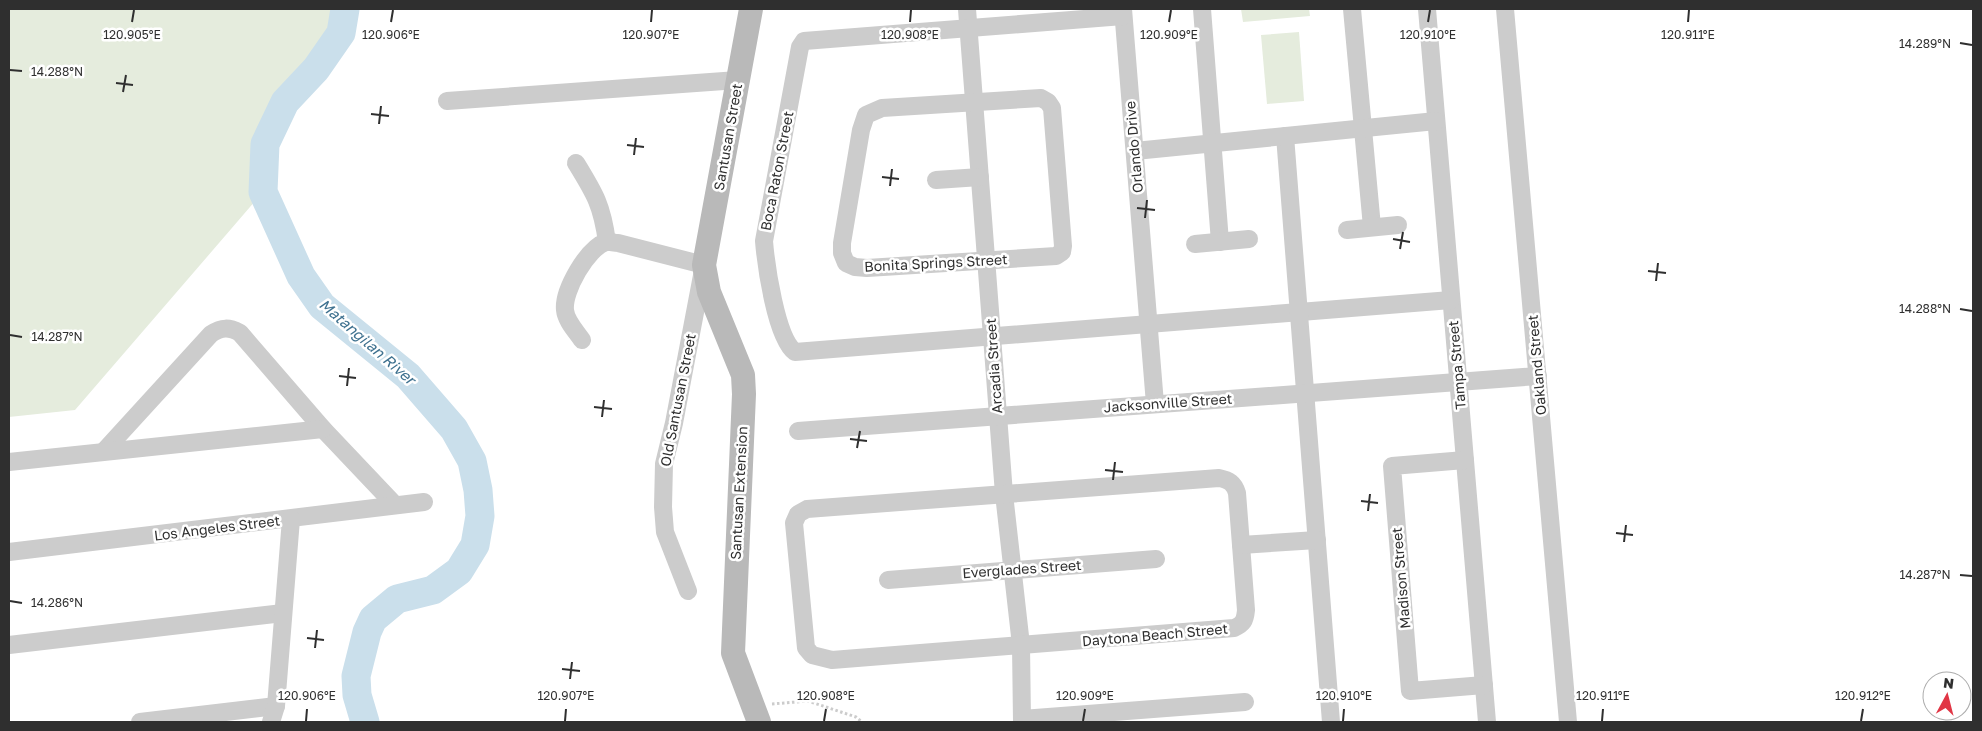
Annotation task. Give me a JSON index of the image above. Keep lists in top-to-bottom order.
{
  "streets": {
    "street": [
      "Santusan Street",
      "Orlando Drive",
      "Boca Raton Street",
      "Bonita Springs Street",
      "Tampa Street",
      "Oakland Street",
      "Arcadia Street",
      "Old Santusan Street",
      "Jacksonville Street",
      "Santusan Extension",
      "Los Angeles Street",
      "Everglades Street",
      "Madison Street",
      "Daytona Beach Street"
    ]
  },
  "crossings": [
    ["Santusan Street", "Old Santusan Street"],
    ["Santusan Street", "Santusan Extension"],
    ["Orlando Drive", "Boca Raton Street"],
    ["Orlando Drive", "Jacksonville Street"],
    ["Boca Raton Street", "Tampa Street"],
    ["Boca Raton Street", "Arcadia Street"],
    ["Bonita Springs Street", "Arcadia Street"],
    ["Tampa Street", "Jacksonville Street"],
    ["Tampa Street", "Madison Street"],
    ["Oakland Street", "Jacksonville Street"],
    ["Arcadia Street", "Jacksonville Street"],
    ["Arcadia Street", "Everglades Street"],
    ["Arcadia Street", "Daytona Beach Street"],
    ["Old Santusan Street", "Santusan Extension"]
  ],
  "water": ["Matangilan River"],
  "north": "top",
  "coordinates": [
    "120.908°E",
    "120.909°E",
    "120.911°E",
    "120.905°E",
    "120.906°E",
    "120.907°E",
    "120.910°E",
    "14.289°N",
    "14.288°N",
    "14.287°N",
    "14.286°N",
    "120.912°E"
  ]
}
